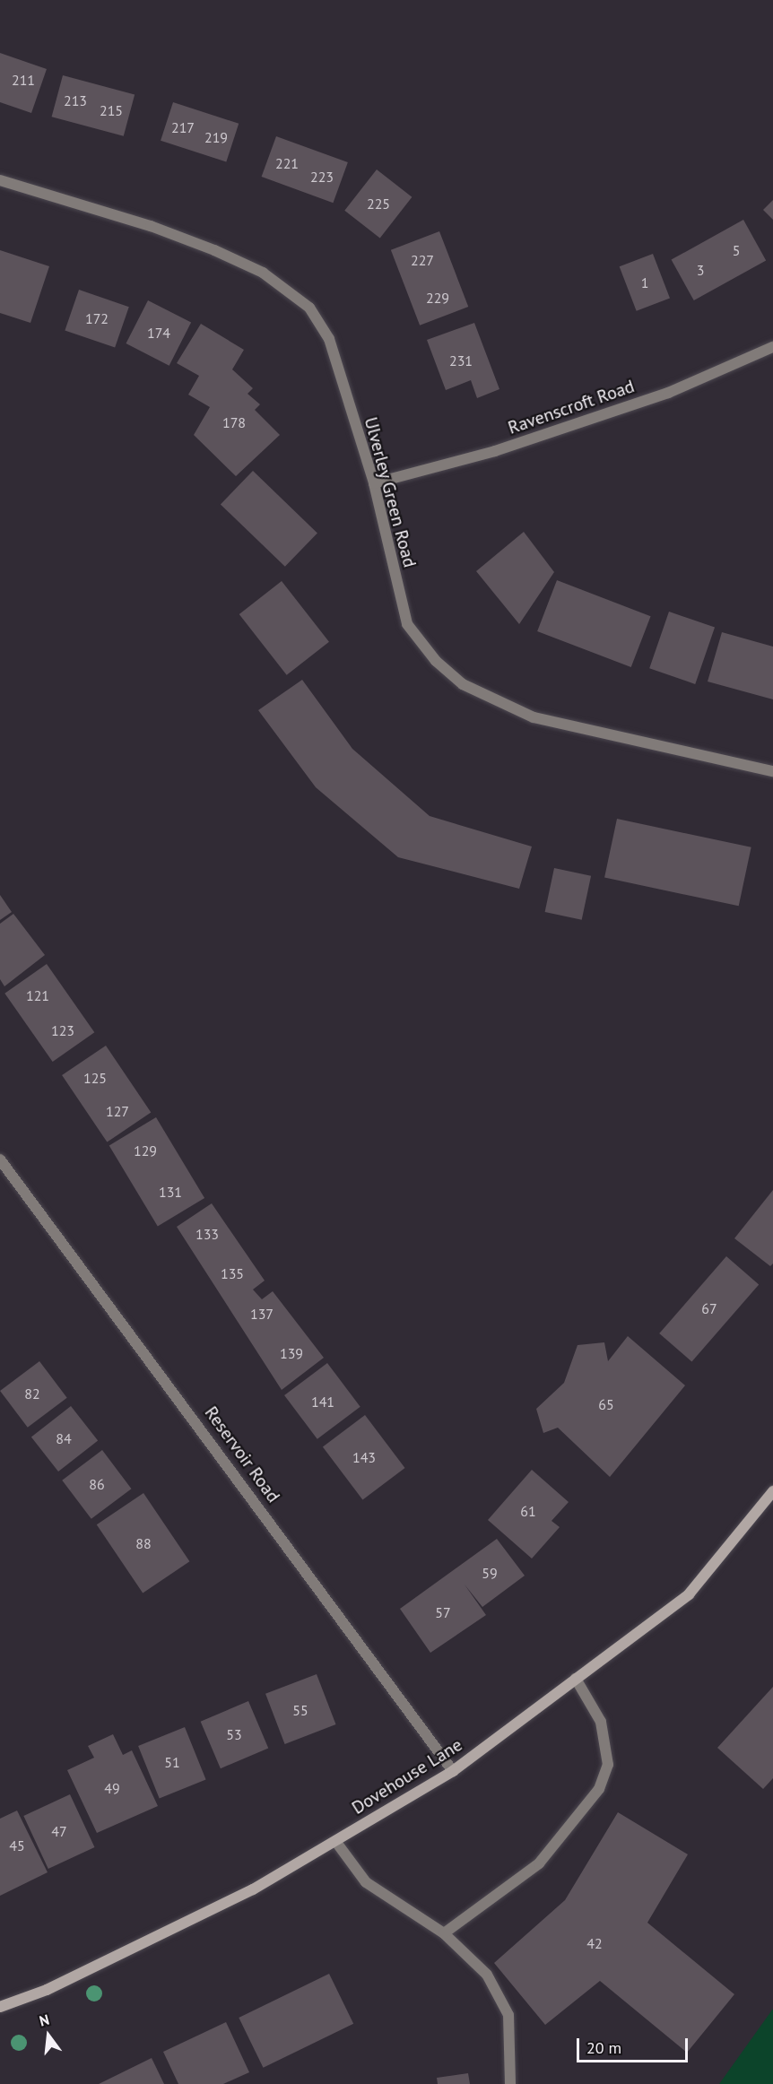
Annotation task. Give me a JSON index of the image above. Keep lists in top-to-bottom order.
{
  "streets": {
    "street": [
      "Ravenscroft Road",
      "Ulverley Green Road",
      "Reservoir Road",
      "Dovehouse Lane"
    ]
  },
  "crossings": [
    ["Ravenscroft Road", "Ulverley Green Road"],
    ["Reservoir Road", "Dovehouse Lane"]
  ],
  "house_numbers": [
    "211",
    "213",
    "215",
    "217",
    "219",
    "221",
    "223",
    "225",
    "5",
    "227",
    "3",
    "1",
    "229",
    "172",
    "174",
    "231",
    "178",
    "121",
    "123",
    "125",
    "127",
    "129",
    "131",
    "133",
    "135",
    "67",
    "137",
    "139",
    "82",
    "141",
    "65",
    "84",
    "143",
    "86",
    "61",
    "88",
    "59",
    "57",
    "55",
    "53",
    "51",
    "49",
    "47",
    "45",
    "42"
  ],
  "scale_bar": "20 m",
  "north": "top"
}
